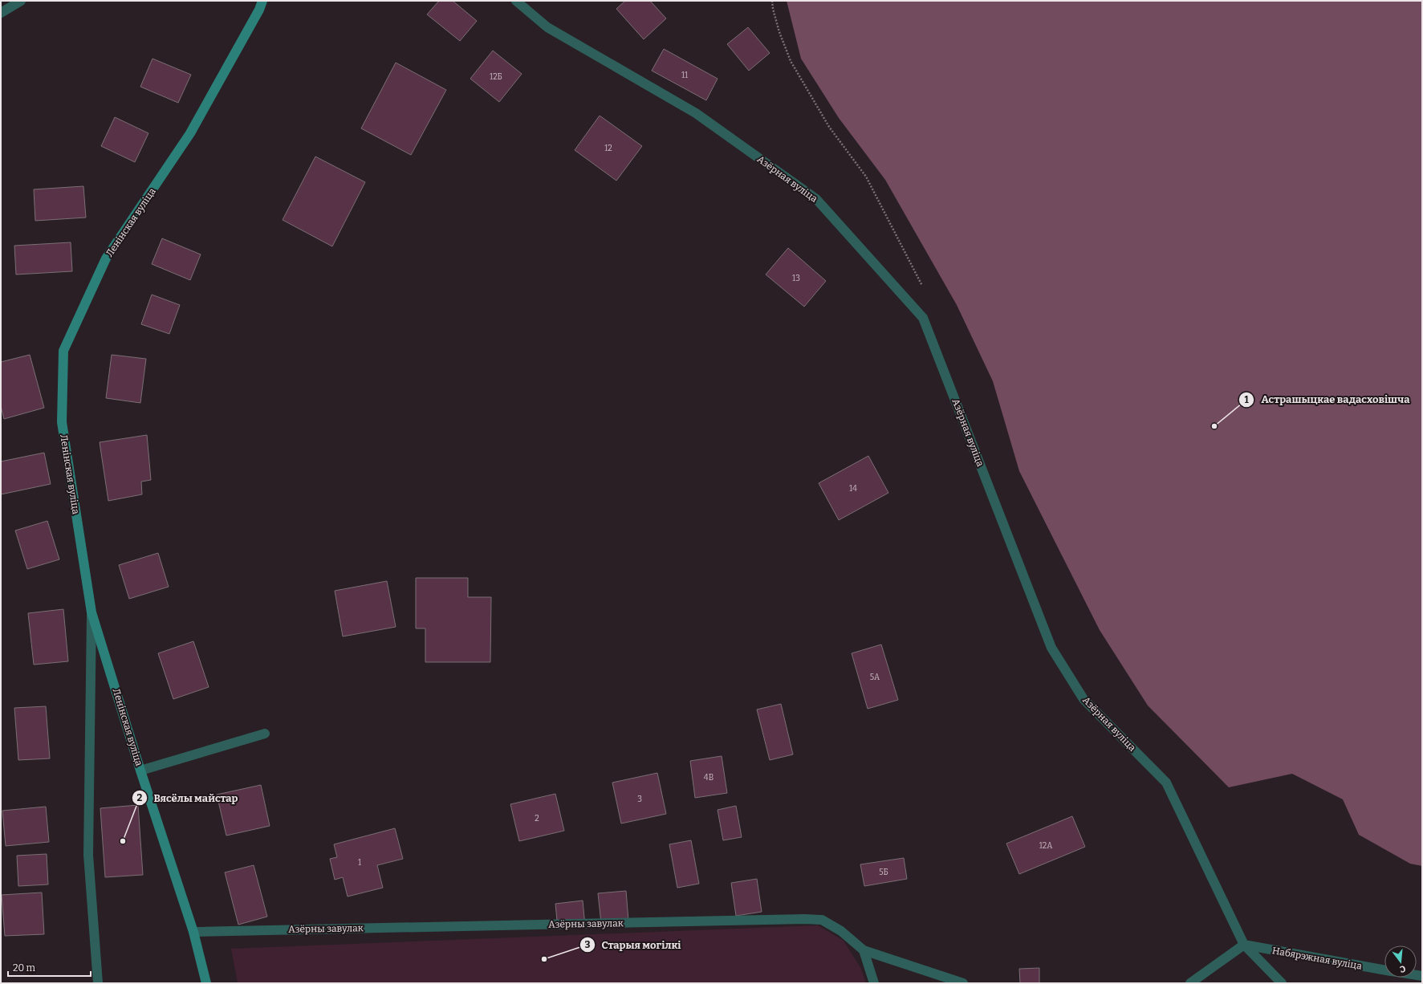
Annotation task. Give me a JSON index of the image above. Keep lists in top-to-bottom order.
{
  "streets": {
    "street": [
      "Азёрная вуліца",
      "Ленінская вуліца",
      "Азёрны завулак",
      "Набярэжная вуліца"
    ]
  },
  "crossings": [
    ["Азёрная вуліца", "Набярэжная вуліца"],
    ["Ленінская вуліца", "Азёрны завулак"]
  ],
  "places": ["Астрашыцкае вадасховішча", "Вясёлы майстар", "Старыя могілкі"],
  "house_numbers": [
    "11",
    "12Б",
    "12",
    "13",
    "14",
    "5А",
    "4В",
    "3",
    "2",
    "12А",
    "1",
    "5Б"
  ],
  "scale_bar": "20 m",
  "north": "bottom"
}
